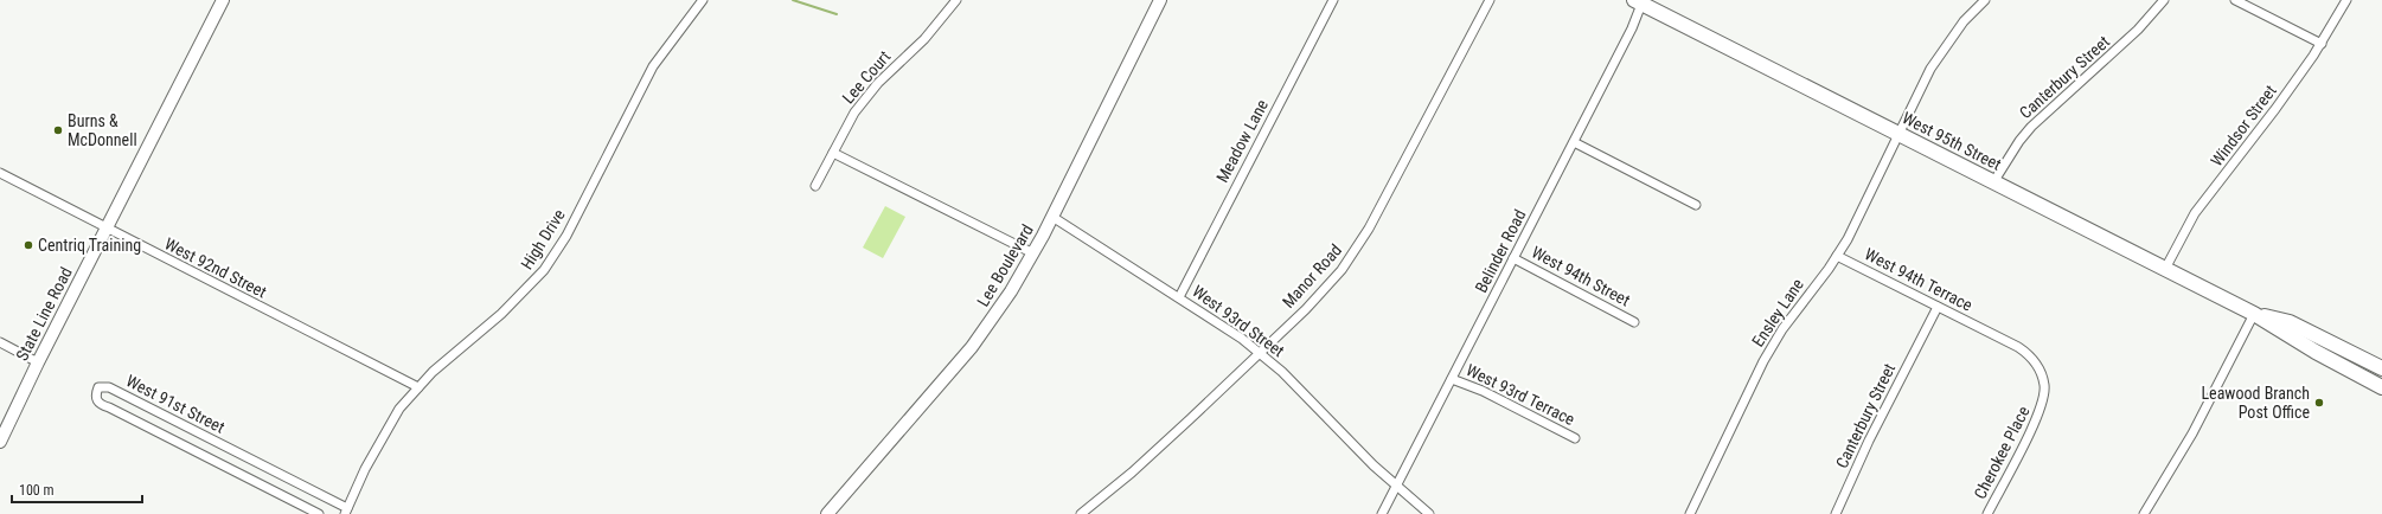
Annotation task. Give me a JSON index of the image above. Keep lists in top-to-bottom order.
{
  "streets": {
    "main road": ["West 95th Street"],
    "street": [
      "Lee Court",
      "Canterbury Street",
      "Windsor Street",
      "Meadow Lane",
      "High Drive",
      "Belinder Road",
      "Lee Boulevard",
      "West 92nd Street",
      "Manor Road",
      "West 94th Street",
      "West 94th Terrace",
      "Ensley Lane",
      "State Line Road",
      "West 93rd Street",
      "West 93rd Terrace",
      "West 91st Street",
      "Cherokee Place"
    ]
  },
  "crossings": [
    ["Canterbury Street", "West 95th Street"],
    ["Canterbury Street", "West 94th Terrace"],
    ["Windsor Street", "West 95th Street"],
    ["Meadow Lane", "West 93rd Street"],
    ["West 95th Street", "Belinder Road"],
    ["West 95th Street", "Ensley Lane"],
    ["High Drive", "West 92nd Street"],
    ["High Drive", "West 91st Street"],
    ["Belinder Road", "West 94th Street"],
    ["Belinder Road", "West 93rd Street"],
    ["Belinder Road", "West 93rd Terrace"],
    ["Lee Boulevard", "West 93rd Street"],
    ["West 92nd Street", "State Line Road"],
    ["Manor Road", "West 93rd Street"],
    ["West 94th Terrace", "Ensley Lane"],
    ["West 94th Terrace", "Cherokee Place"]
  ],
  "places": ["Burns & McDonnell", "Centriq Training", "Leawood Branch Post Office"],
  "scale_bar": "100 m"
}
